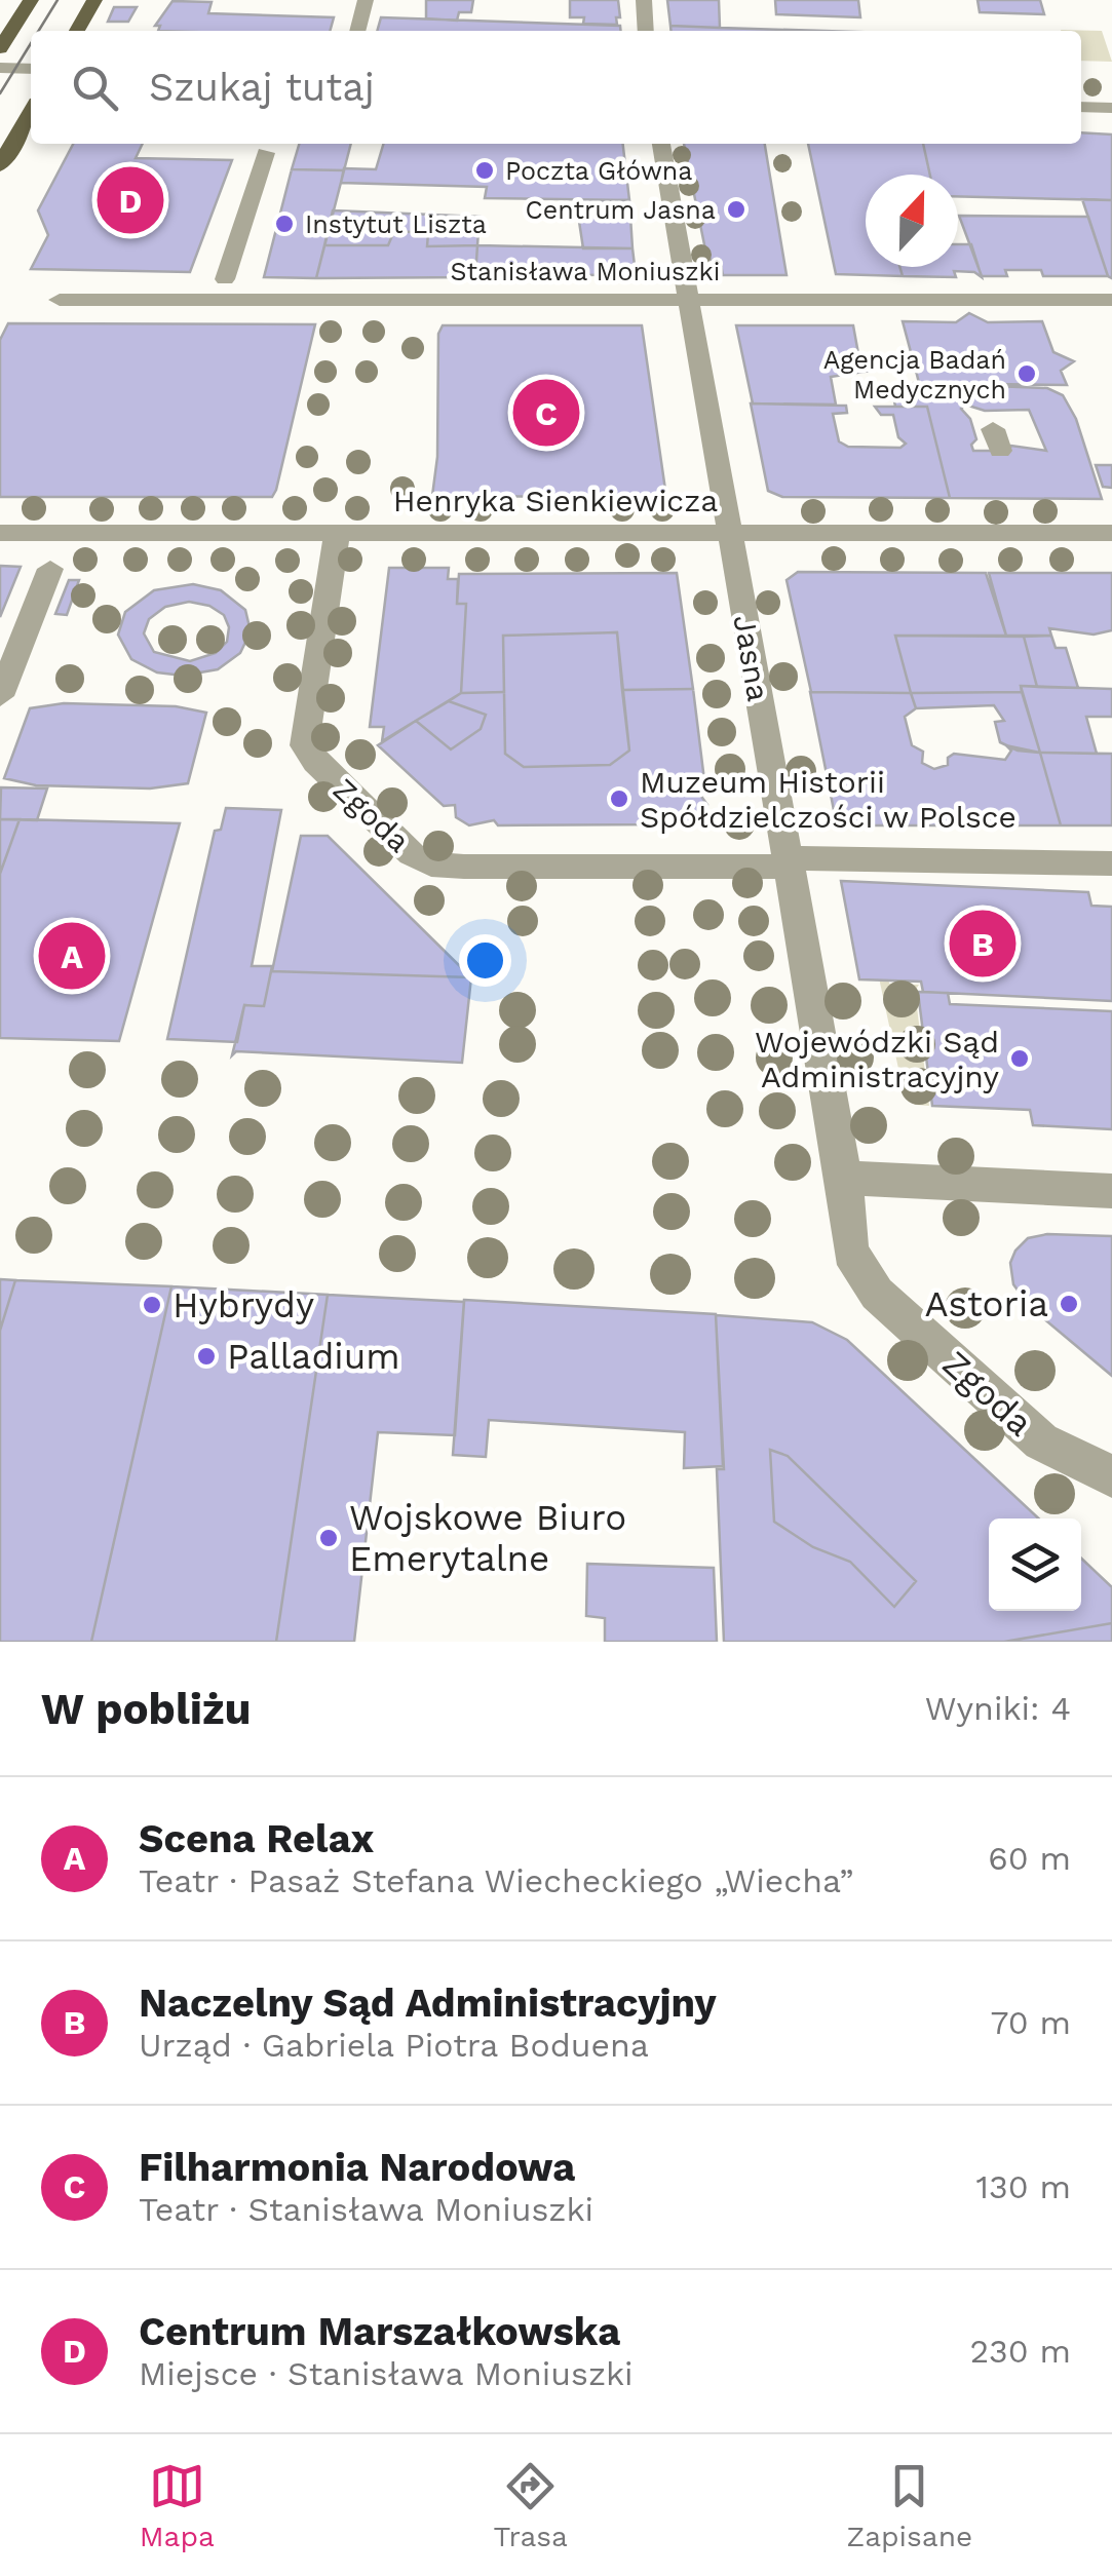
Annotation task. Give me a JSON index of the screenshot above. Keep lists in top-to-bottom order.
{
  "streets": {
    "street": [
      "Stanisława Moniuszki",
      "Henryka Sienkiewicza",
      "Jasna",
      "Zgoda"
    ]
  },
  "crossings": [
    ["Stanisława Moniuszki", "Jasna"],
    ["Henryka Sienkiewicza", "Jasna"],
    ["Henryka Sienkiewicza", "Zgoda"],
    ["Jasna", "Zgoda"]
  ],
  "places": [
    "Poczta Główna",
    "Centrum Jasna",
    "Instytut Liszta",
    "Agencja Badań Medycznych",
    "Muzeum Historii Spółdzielczości w Polsce",
    "Wojewódzki Sąd Administracyjny",
    "Astoria",
    "Hybrydy",
    "Palladium",
    "Wojskowe Biuro Emerytalne"
  ],
  "north": "top",
  "page": {
    "search": "Szukaj tutaj",
    "pins": [
      "D",
      "C",
      "B",
      "A"
    ],
    "heading": ["W pobliżu", "Wyniki: 4"],
    "list": [
      {
        "mark": "A",
        "name": "Scena Relax",
        "note": "Teatr · Pasaż Stefana Wiecheckiego „Wiecha”",
        "value": "60 m"
      },
      {
        "mark": "B",
        "name": "Naczelny Sąd Administracyjny",
        "note": "Urząd · Gabriela Piotra Boduena",
        "value": "70 m"
      },
      {
        "mark": "C",
        "name": "Filharmonia Narodowa",
        "note": "Teatr · Stanisława Moniuszki",
        "value": "130 m"
      },
      {
        "mark": "D",
        "name": "Centrum Marszałkowska",
        "note": "Miejsce · Stanisława Moniuszki",
        "value": "230 m"
      }
    ],
    "nav": ["Mapa", "Trasa", "Zapisane"]
  }
}
